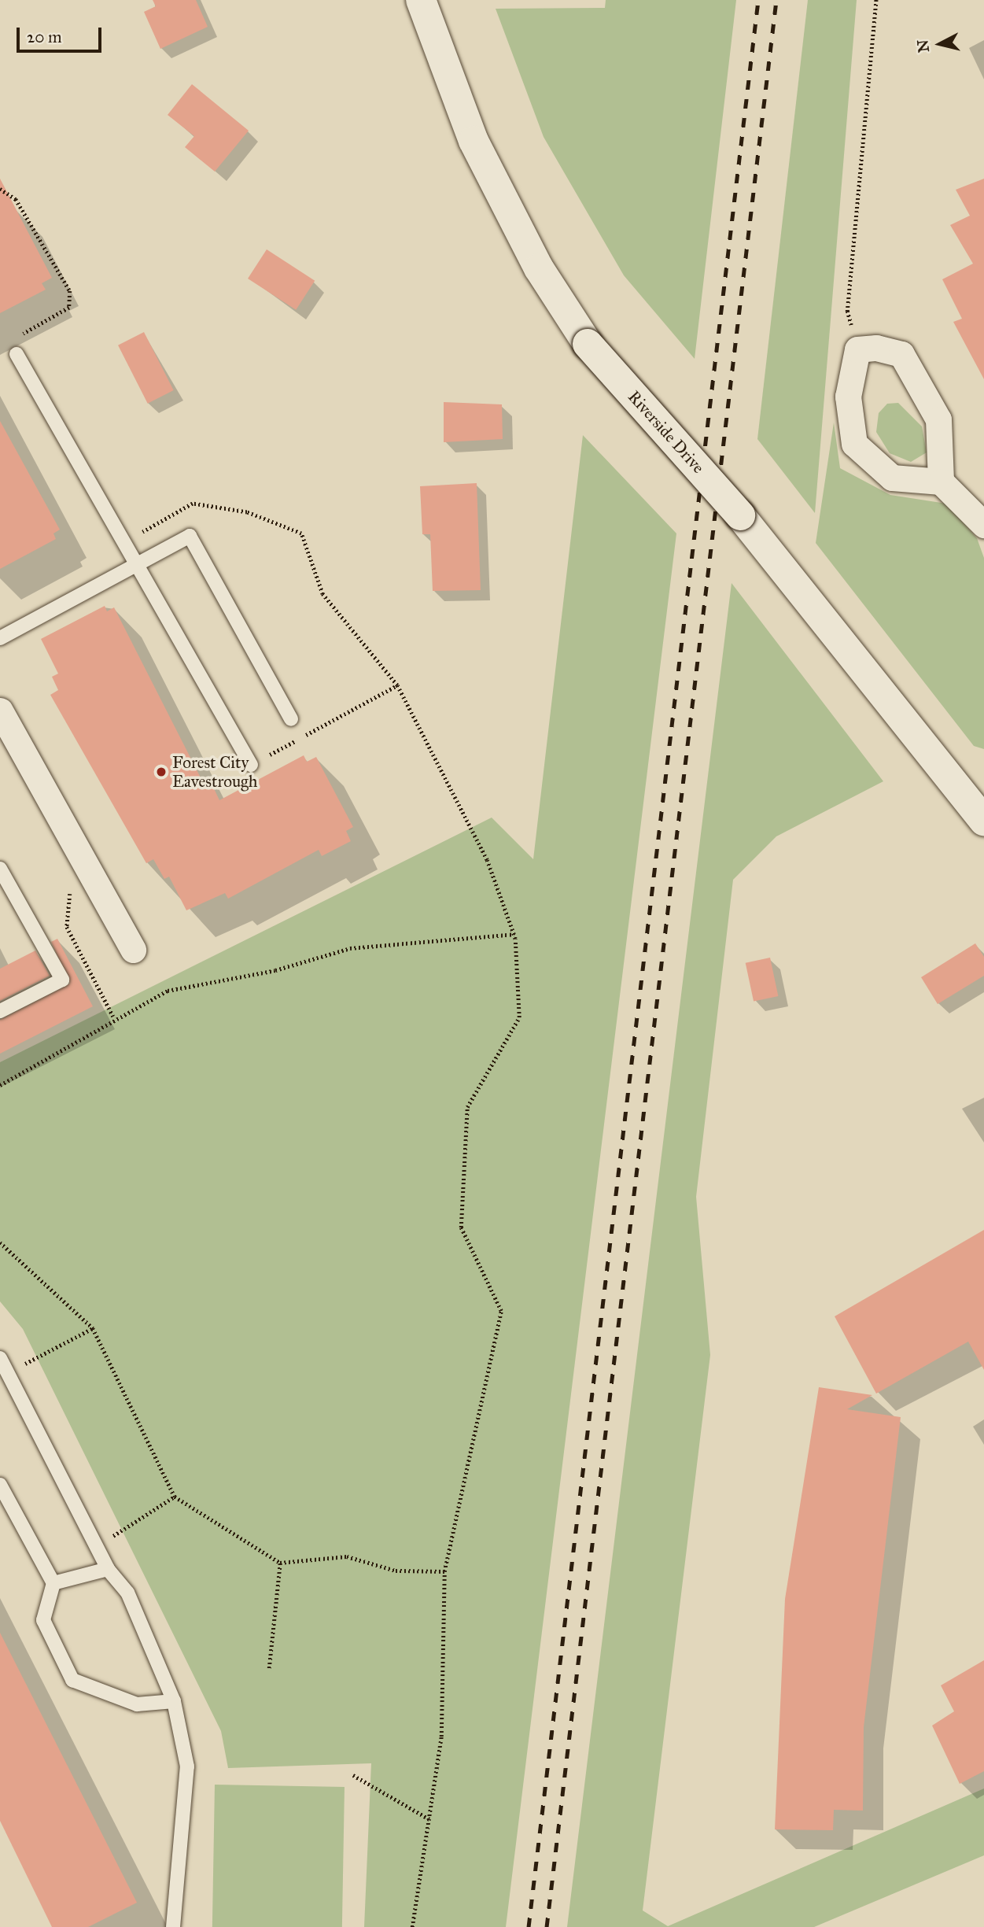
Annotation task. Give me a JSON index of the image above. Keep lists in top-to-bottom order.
{
  "streets": {
    "main road": ["Riverside Drive"]
  },
  "places": ["Forest City Eavestrough"],
  "scale_bar": "20 m",
  "north": "left"
}
